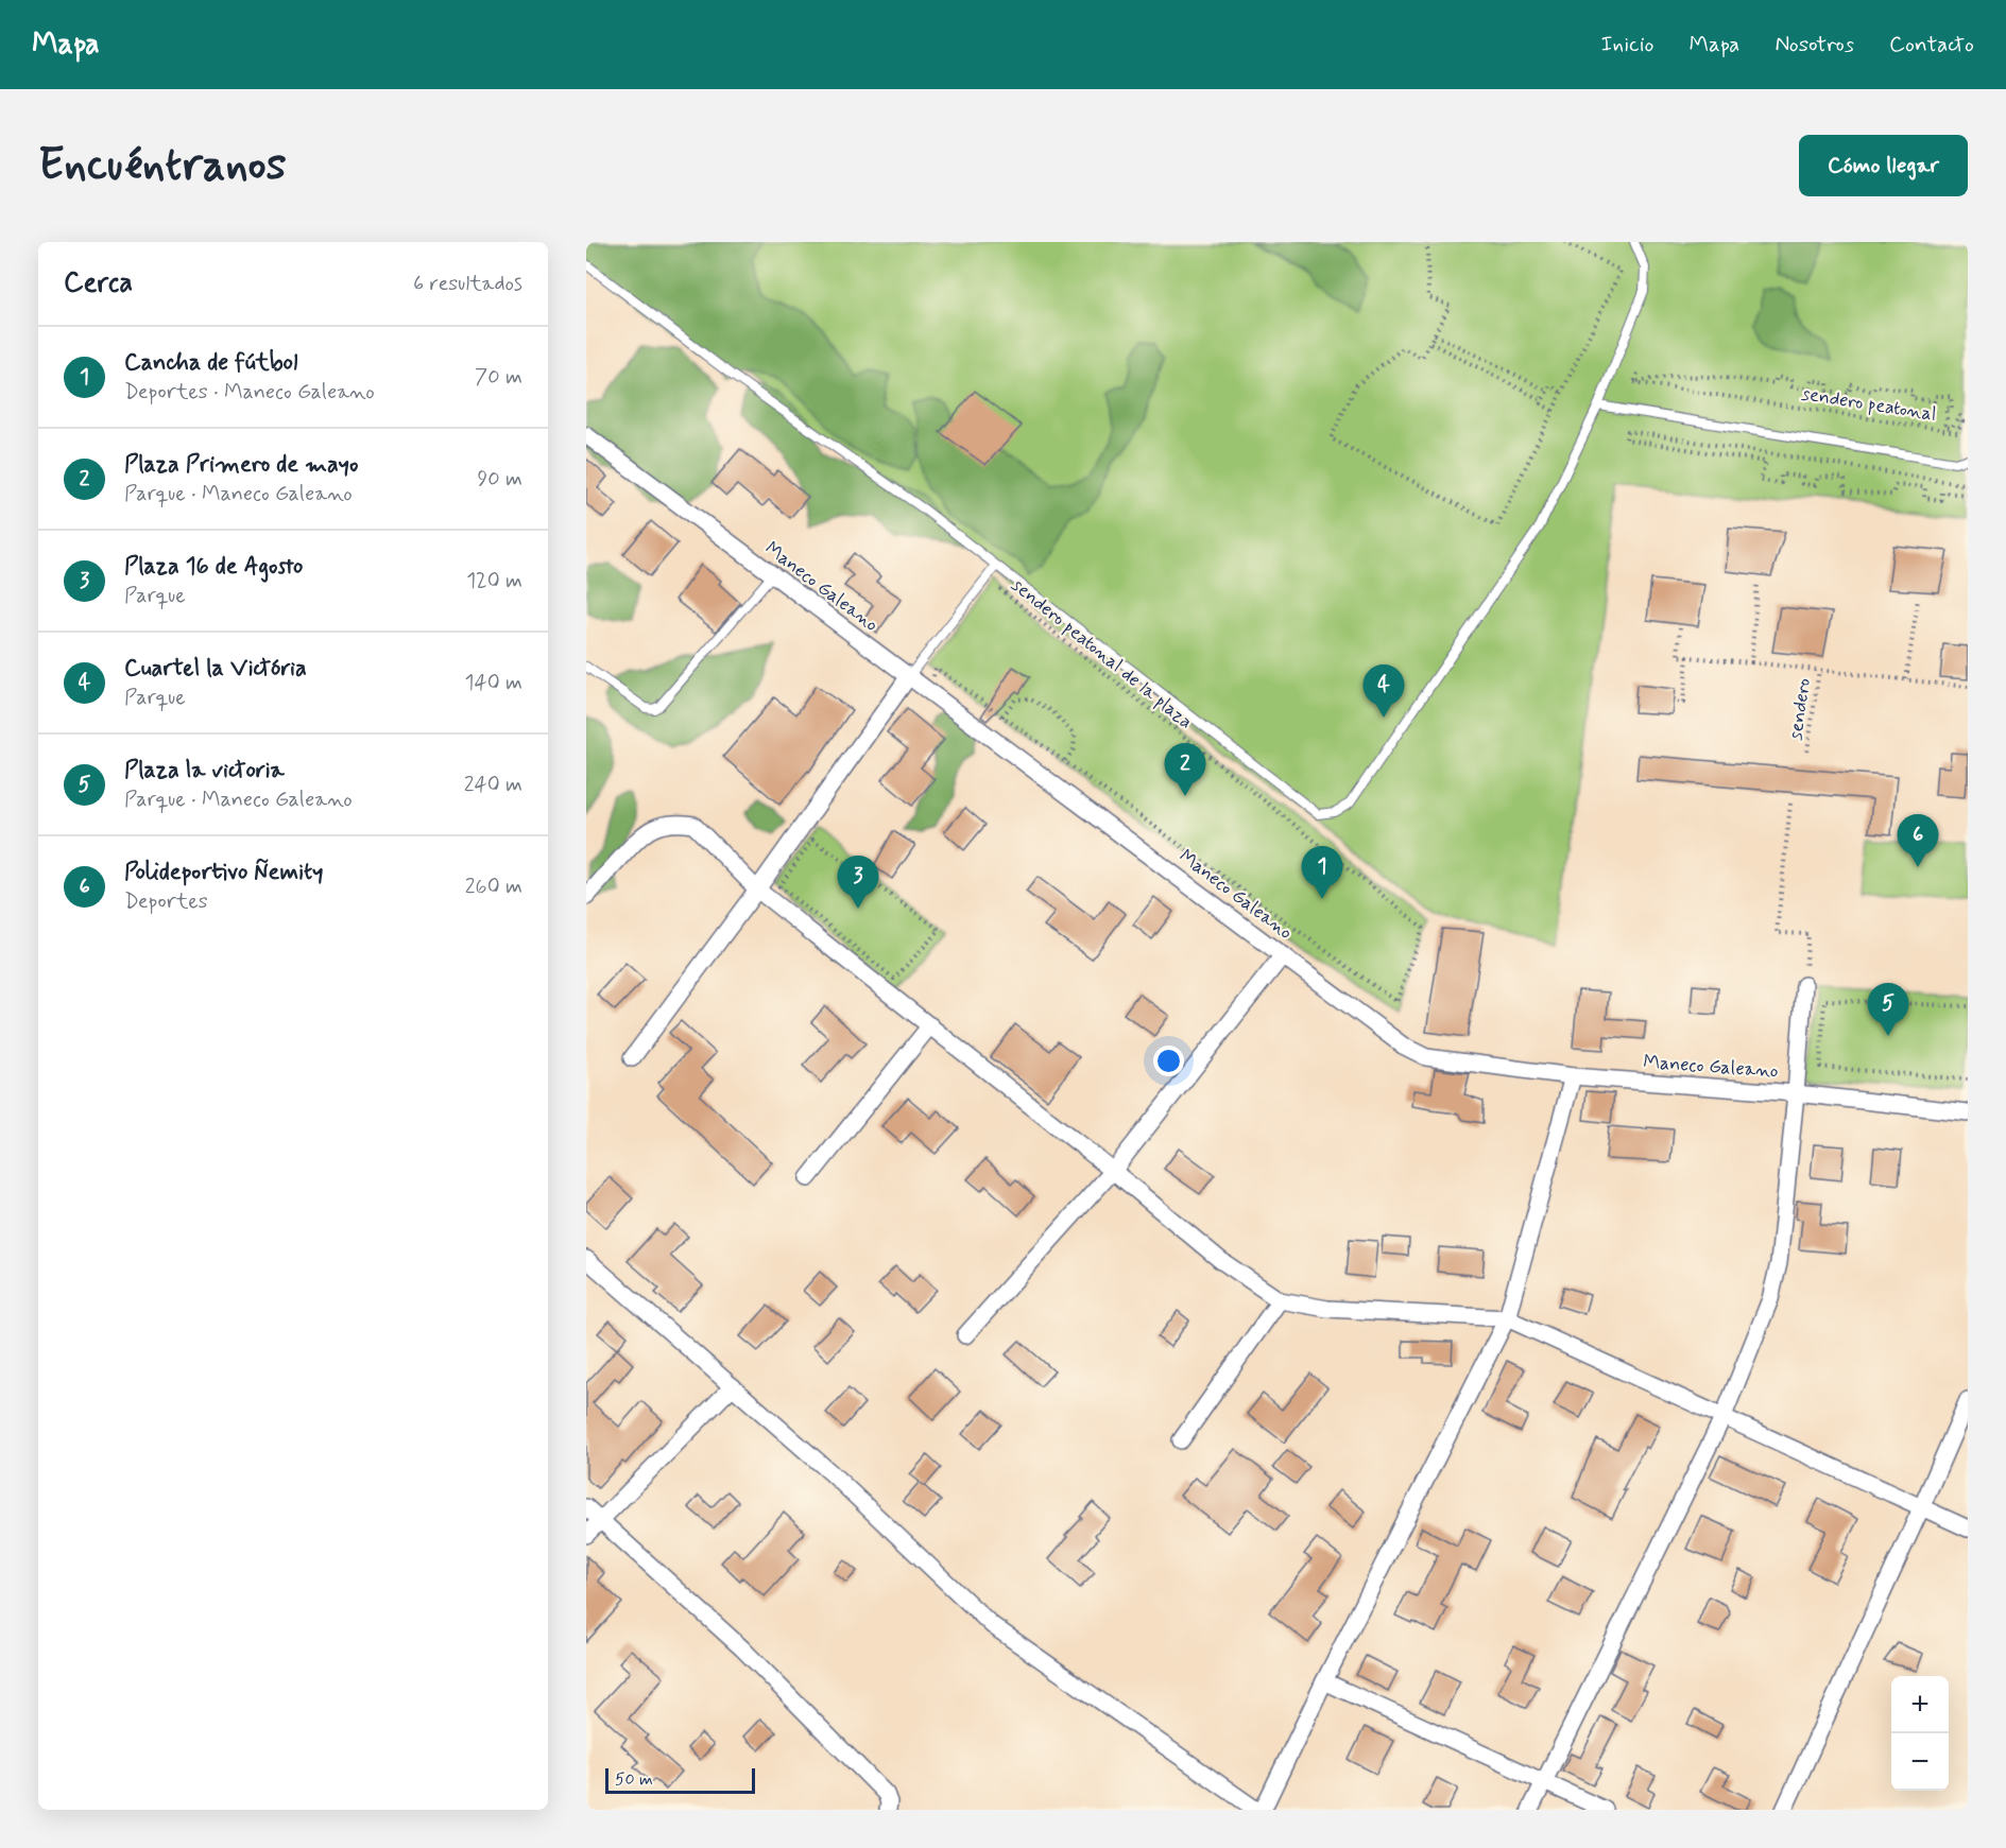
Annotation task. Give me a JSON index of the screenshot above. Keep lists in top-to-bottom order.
{
  "streets": {
    "street": ["Maneco Galeano"],
    "path": ["sendero peatonal", "sendero peatonal de la plaza", "sendero"]
  },
  "scale_bar": "50 m",
  "page": {
    "header": "Mapa",
    "nav": [
      "Inicio",
      "Mapa",
      "Nosotros",
      "Contacto"
    ],
    "buttons": "Cómo llegar",
    "title": "Encuéntranos",
    "heading": ["Cerca", "6 resultados"],
    "list": [
      {
        "mark": "1",
        "name": "Cancha de fútbol",
        "note": "Deportes · Maneco Galeano",
        "value": "70 m"
      },
      {
        "mark": "2",
        "name": "Plaza Primero de mayo",
        "note": "Parque · Maneco Galeano",
        "value": "90 m"
      },
      {
        "mark": "3",
        "name": "Plaza 16 de Agosto",
        "note": "Parque",
        "value": "120 m"
      },
      {
        "mark": "4",
        "name": "Cuartel la Victória",
        "note": "Parque",
        "value": "140 m"
      },
      {
        "mark": "5",
        "name": "Plaza la victoria",
        "note": "Parque · Maneco Galeano",
        "value": "240 m"
      },
      {
        "mark": "6",
        "name": "Polideportivo Ñemity",
        "note": "Deportes",
        "value": "260 m"
      }
    ],
    "pins": [
      "4",
      "2",
      "6",
      "1",
      "3",
      "5"
    ],
    "map_buttons": ["+", "−"],
    "scale": "50 m"
  }
}
